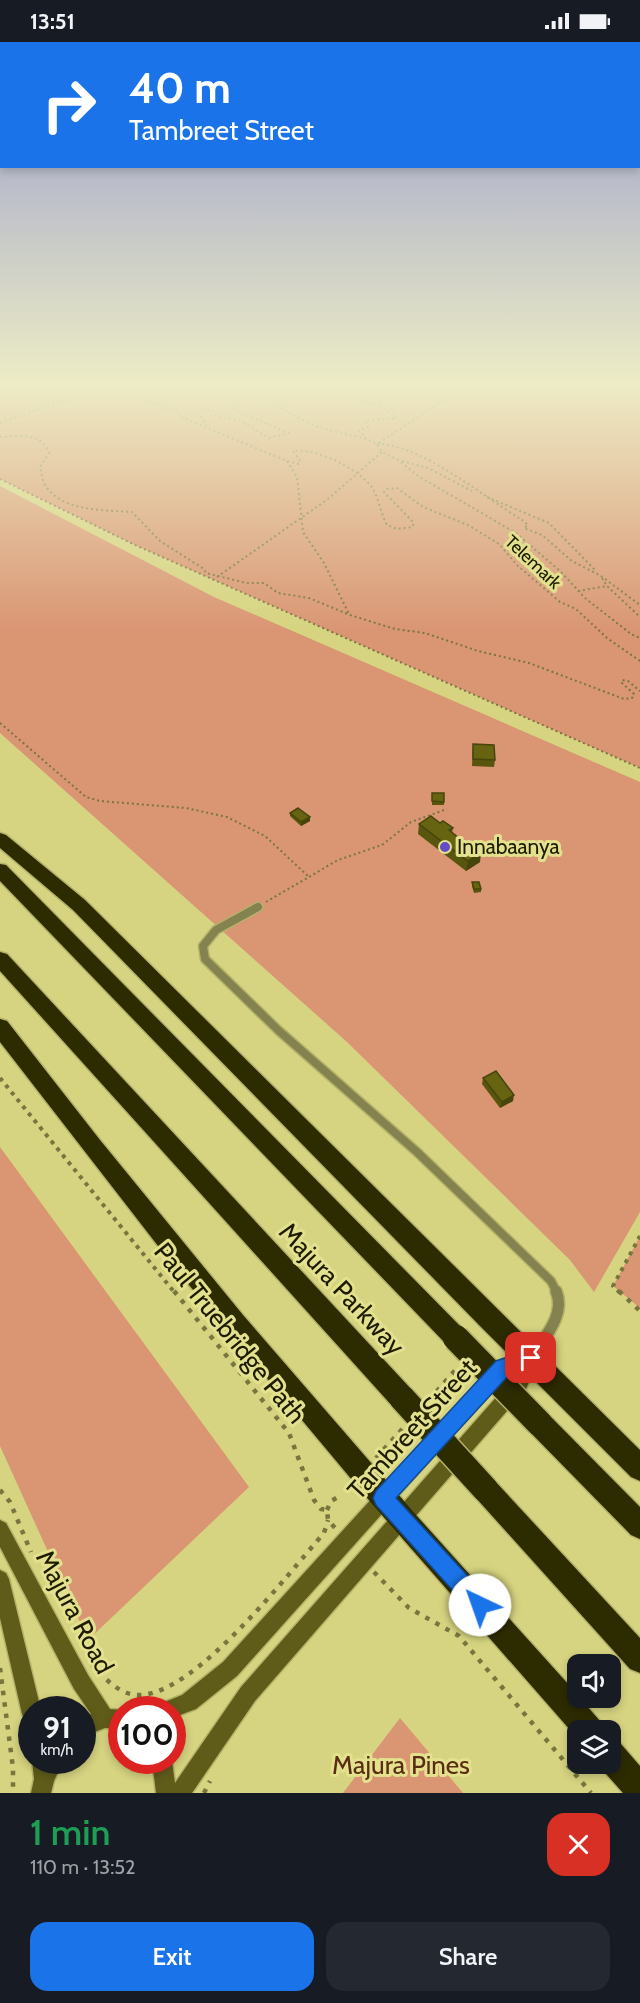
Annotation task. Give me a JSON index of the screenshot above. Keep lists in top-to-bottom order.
{
  "streets": {
    "highway": ["Majura Parkway"],
    "main road": ["Tambreet Street", "Majura Road"],
    "path": ["Telemark", "Paul Truebridge Path"]
  },
  "parks": ["Majura Pines"],
  "places": ["Innabaanya"],
  "page": {
    "status": "13:51",
    "turn": ["40 m", "Tambreet Street"],
    "speed": "91 km/h",
    "limit": "100",
    "heading": ["1 min", "110 m · 13:52"],
    "buttons": ["Exit", "Share"]
  }
}
